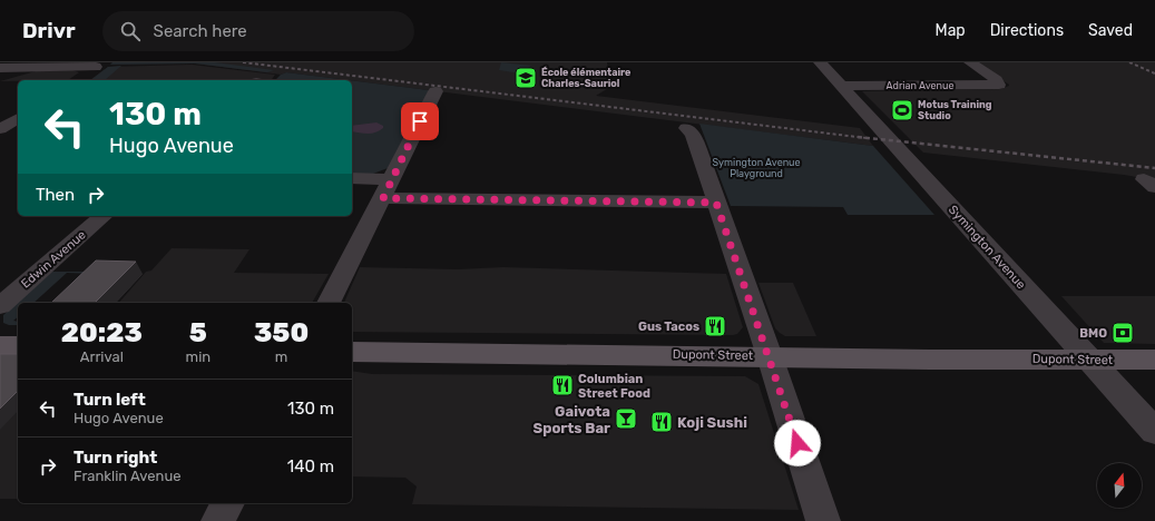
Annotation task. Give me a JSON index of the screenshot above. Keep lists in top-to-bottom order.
{
  "streets": {
    "main road": ["Dupont Street"],
    "street": ["Adrian Avenue", "Symington Avenue", "Edwin Avenue"]
  },
  "crossings": [
    ["Adrian Avenue", "Symington Avenue"],
    ["Symington Avenue", "Dupont Street"]
  ],
  "parks": ["Symington Avenue Playground"],
  "places": {
    "school or university": ["École élémentaire Charles-Sauriol"],
    "sports": ["Motus Training Studio"],
    "restaurant": ["Gus Tacos", "Columbian Street Food", "Koji Sushi"],
    "bank": ["BMO"],
    "bar": ["Gaivota Sports Bar"]
  },
  "north": "top",
  "page": {
    "header": "Drivr",
    "search": "Search here",
    "nav": ["Map", "Directions", "Saved"],
    "turn": ["130 m", "Hugo Avenue"],
    "then": "Then",
    "eta": [
      "20:23",
      "Arrival",
      "5",
      "min",
      "350",
      "m"
    ],
    "list": [
      {
        "name": "Turn left",
        "note": "Hugo Avenue",
        "value": "130 m"
      },
      {
        "name": "Turn right",
        "note": "Franklin Avenue",
        "value": "140 m"
      }
    ]
  }
}
